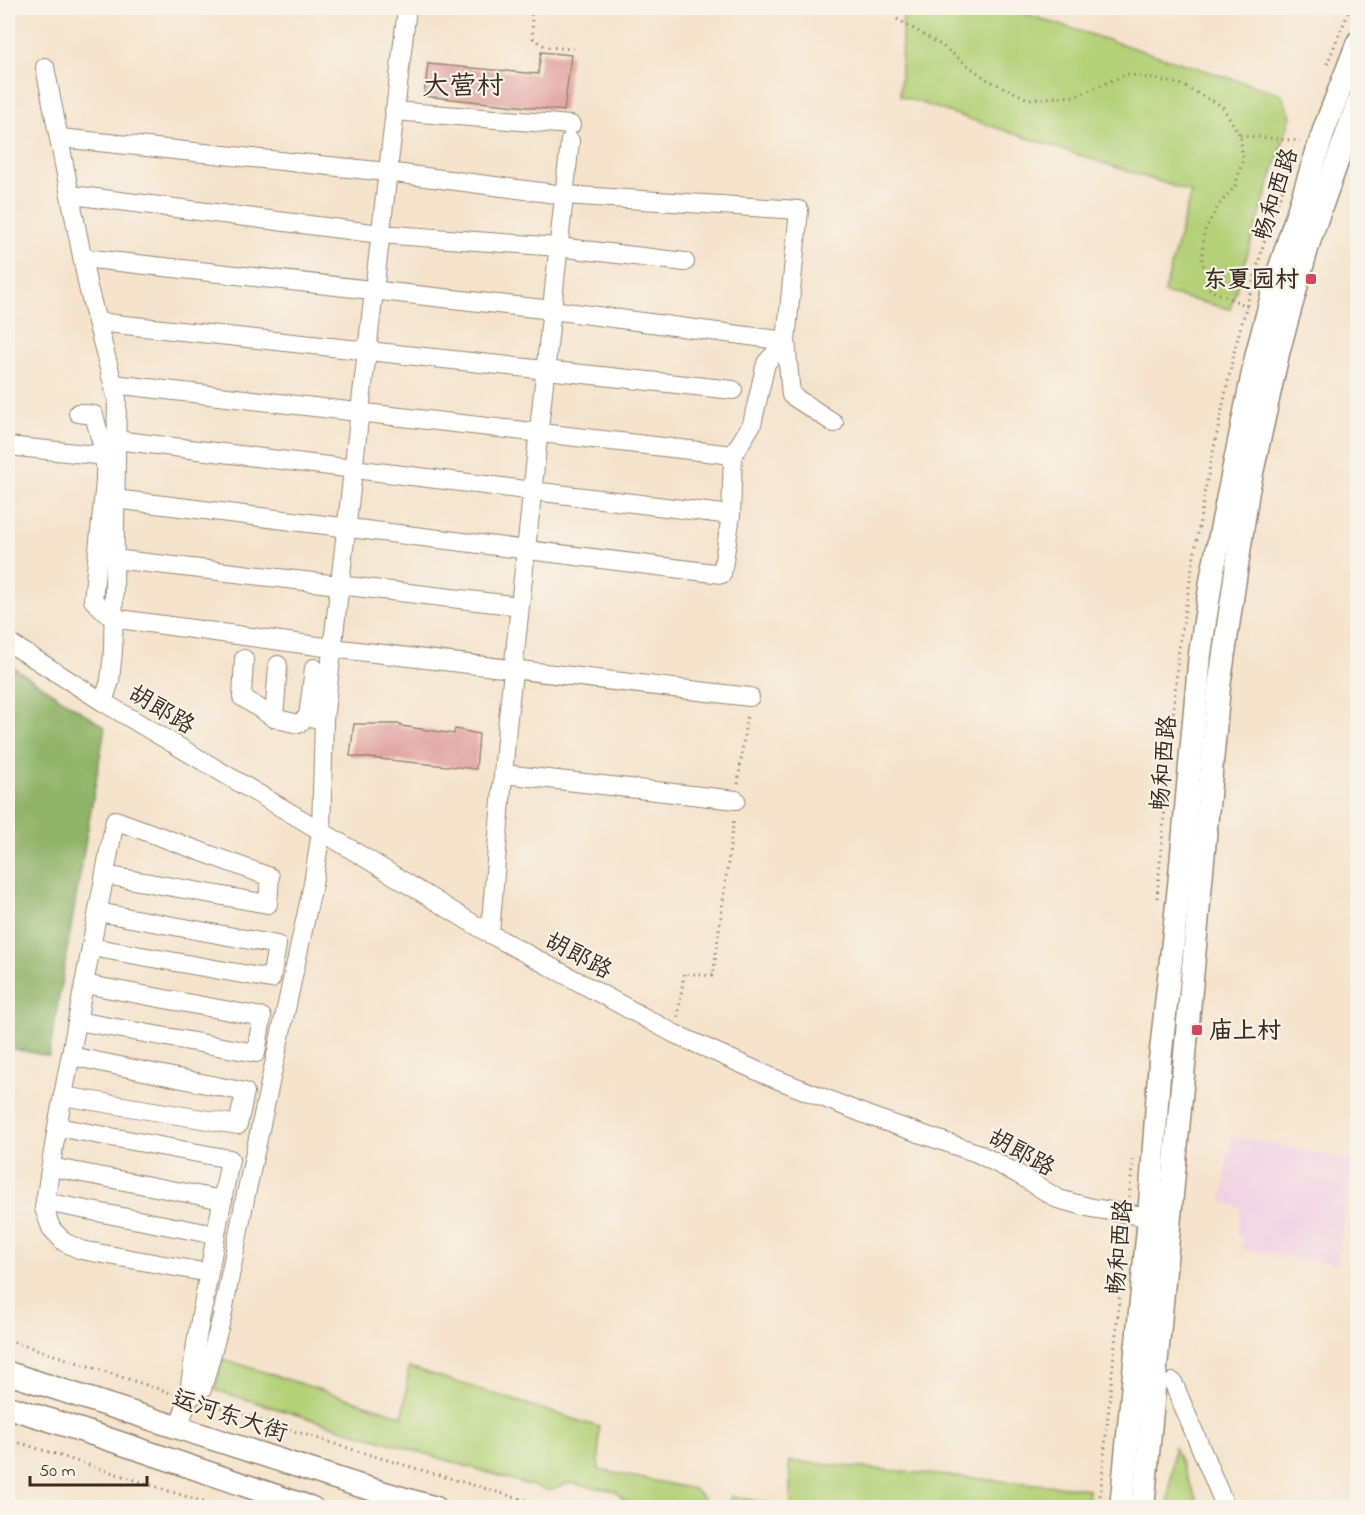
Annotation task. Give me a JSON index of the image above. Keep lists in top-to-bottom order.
{
  "streets": {
    "main road": ["畅和西路", "运河东大街"],
    "street": ["胡郎路"]
  },
  "crossings": [
    ["畅和西路", "胡郎路"]
  ],
  "districts": ["大营村"],
  "places": {
    "transit": ["东夏园村", "庙上村"]
  },
  "scale_bar": "50 m"
}
